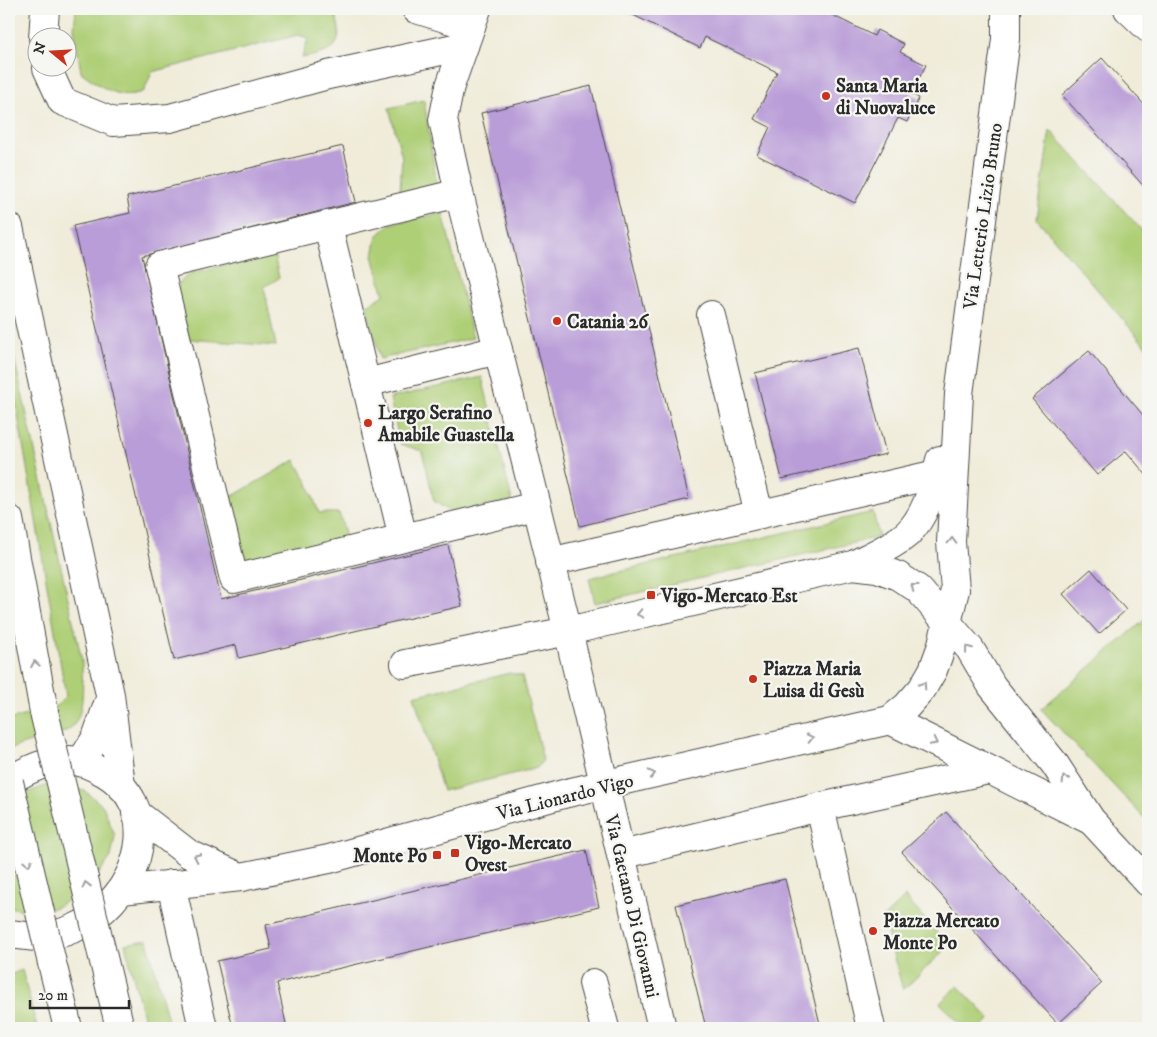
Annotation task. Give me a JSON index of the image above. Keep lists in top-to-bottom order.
{
  "streets": {
    "street": ["Via Letterio Lizio Bruno", "Via Lionardo Vigo", "Via Gaetano Di Giovanni"]
  },
  "crossings": [
    ["Via Lionardo Vigo", "Via Gaetano Di Giovanni"]
  ],
  "places": {
    "other": [
      "Santa Maria di Nuovaluce",
      "Catania 26",
      "Largo Serafino Amabile Guastella",
      "Piazza Maria Luisa di Gesù",
      "Piazza Mercato Monte Po"
    ],
    "transit": ["Vigo-Mercato Est", "Vigo-Mercato Ovest", "Monte Po"]
  },
  "scale_bar": "20 m",
  "north": "left"
}
